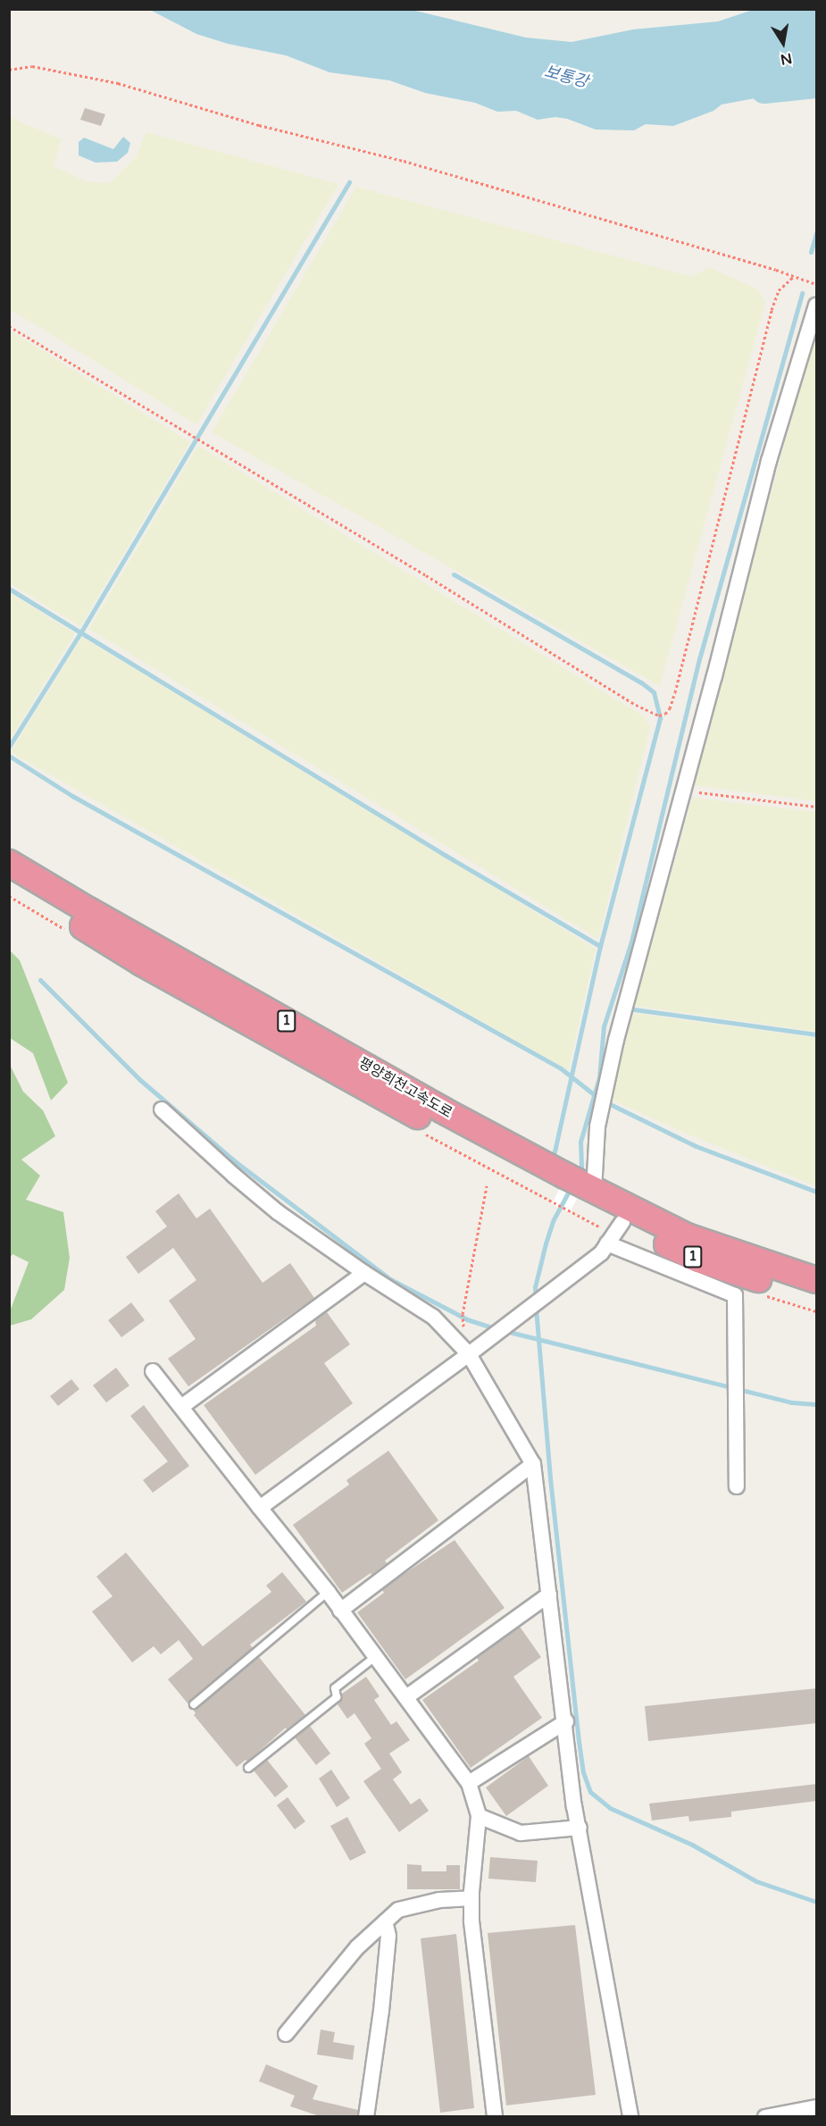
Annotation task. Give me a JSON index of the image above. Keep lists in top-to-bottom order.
{
  "streets": {
    "highway": ["1", "평양희천고속도로"]
  },
  "water": ["보통강"],
  "north": "bottom"
}
